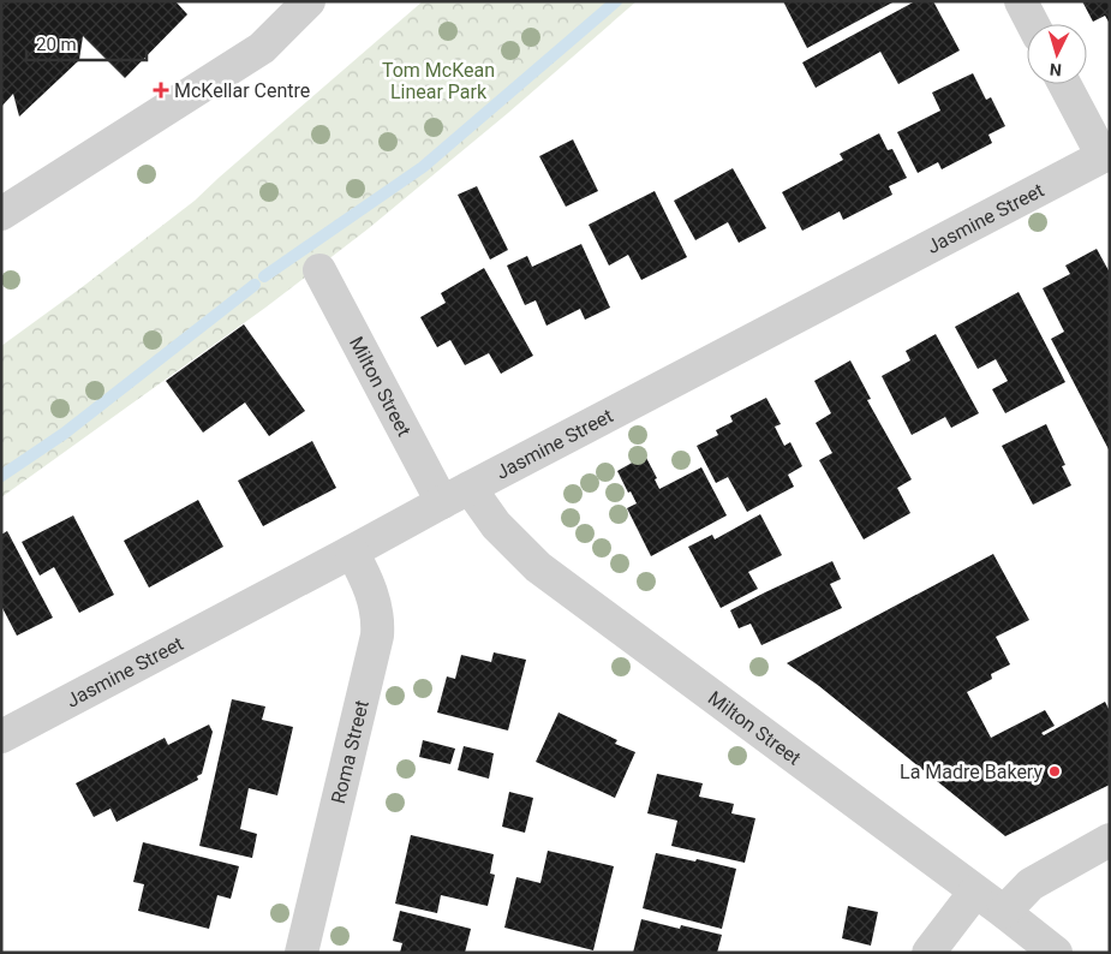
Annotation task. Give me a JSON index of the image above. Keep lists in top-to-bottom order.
{
  "streets": {
    "street": ["Jasmine Street", "Milton Street", "Roma Street"]
  },
  "crossings": [
    ["Jasmine Street", "Milton Street"],
    ["Jasmine Street", "Roma Street"]
  ],
  "parks": ["Tom McKean Linear Park"],
  "places": {
    "health": ["McKellar Centre"],
    "other": ["La Madre Bakery"]
  },
  "scale_bar": "20 m",
  "north": "bottom"
}
